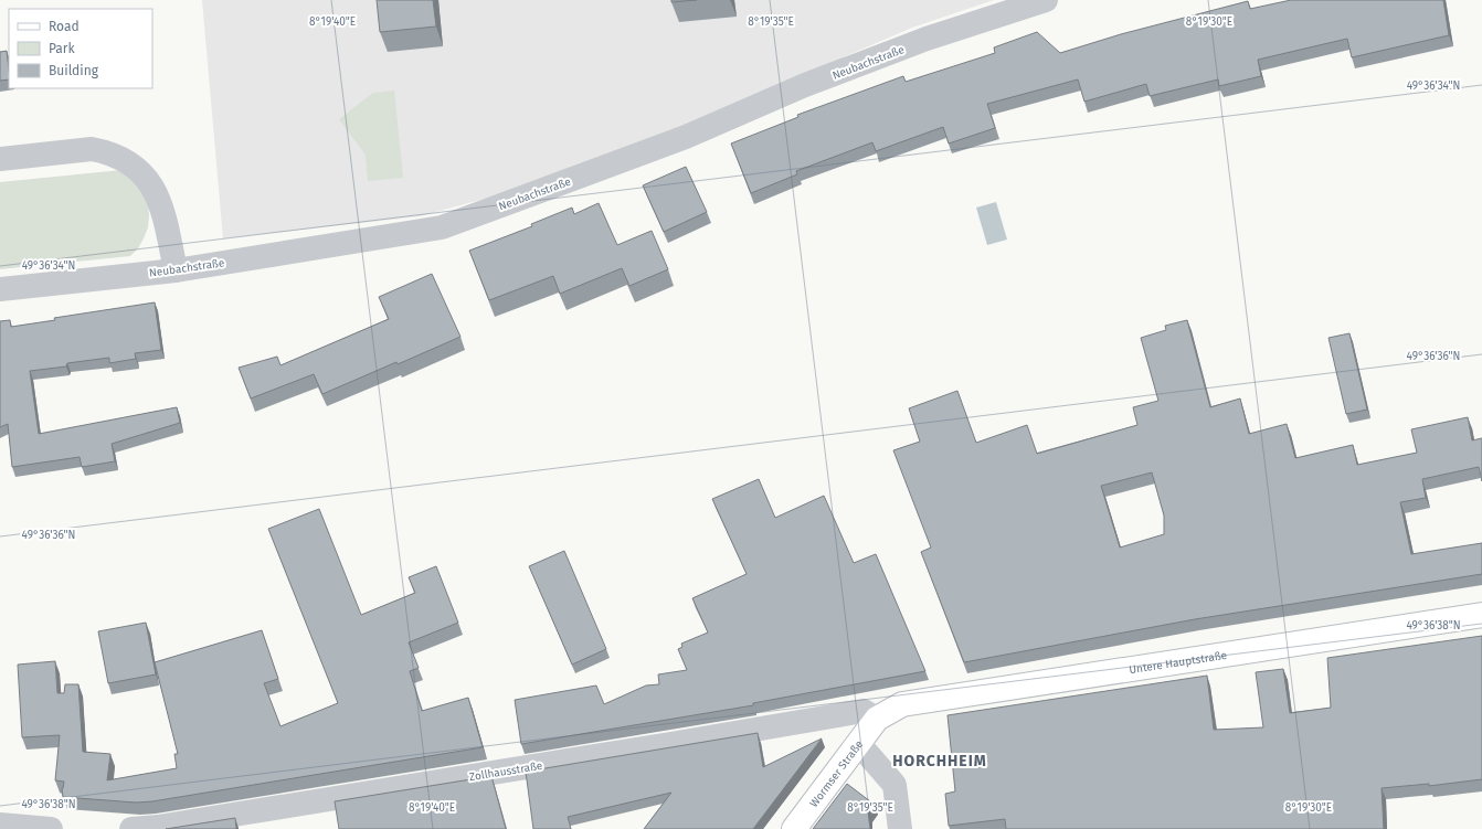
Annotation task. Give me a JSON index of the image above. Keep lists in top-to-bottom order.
{
  "streets": {
    "main road": ["Untere Hauptstraße", "Wormser Straße"],
    "street": ["Neubachstraße", "Zollhausstraße"]
  },
  "crossings": [
    ["Untere Hauptstraße", "Zollhausstraße"],
    ["Untere Hauptstraße", "Wormser Straße"],
    ["Zollhausstraße", "Wormser Straße"]
  ],
  "districts": ["HORCHHEIM"],
  "legend": ["Road", "Park", "Building"],
  "coordinates": [
    "8°19'40\"E",
    "8°19'35\"E",
    "8°19'30\"E",
    "49°36'34\"N",
    "49°36'36\"N",
    "49°36'38\"N"
  ]
}
